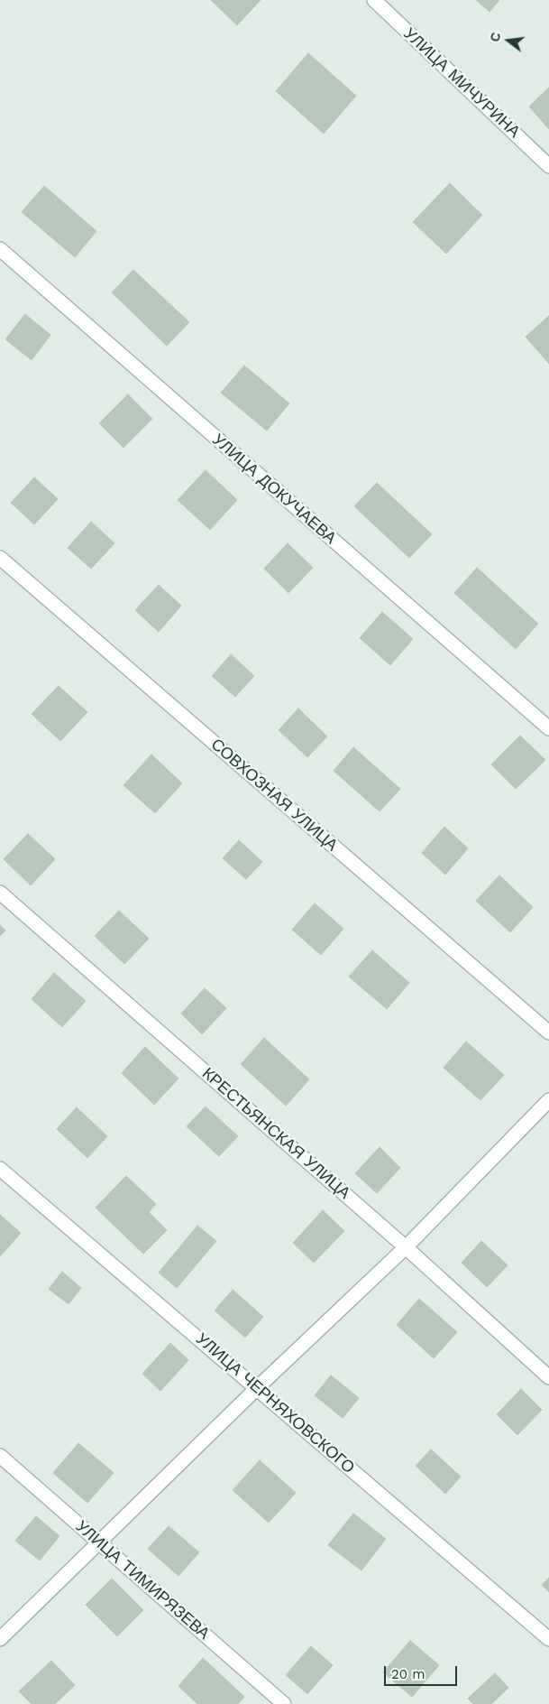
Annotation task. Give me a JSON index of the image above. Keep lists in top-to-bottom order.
{
  "streets": {
    "street": [
      "УЛИЦА МИЧУРИНА",
      "УЛИЦА ДОКУЧАЕВА",
      "СОВХОЗНАЯ УЛИЦА",
      "КРЕСТЬЯНСКАЯ УЛИЦА",
      "УЛИЦА ЧЕРНЯХОВСКОГО",
      "УЛИЦА ТИМИРЯЗЕВА"
    ]
  },
  "scale_bar": "20 m",
  "north": "left"
}
